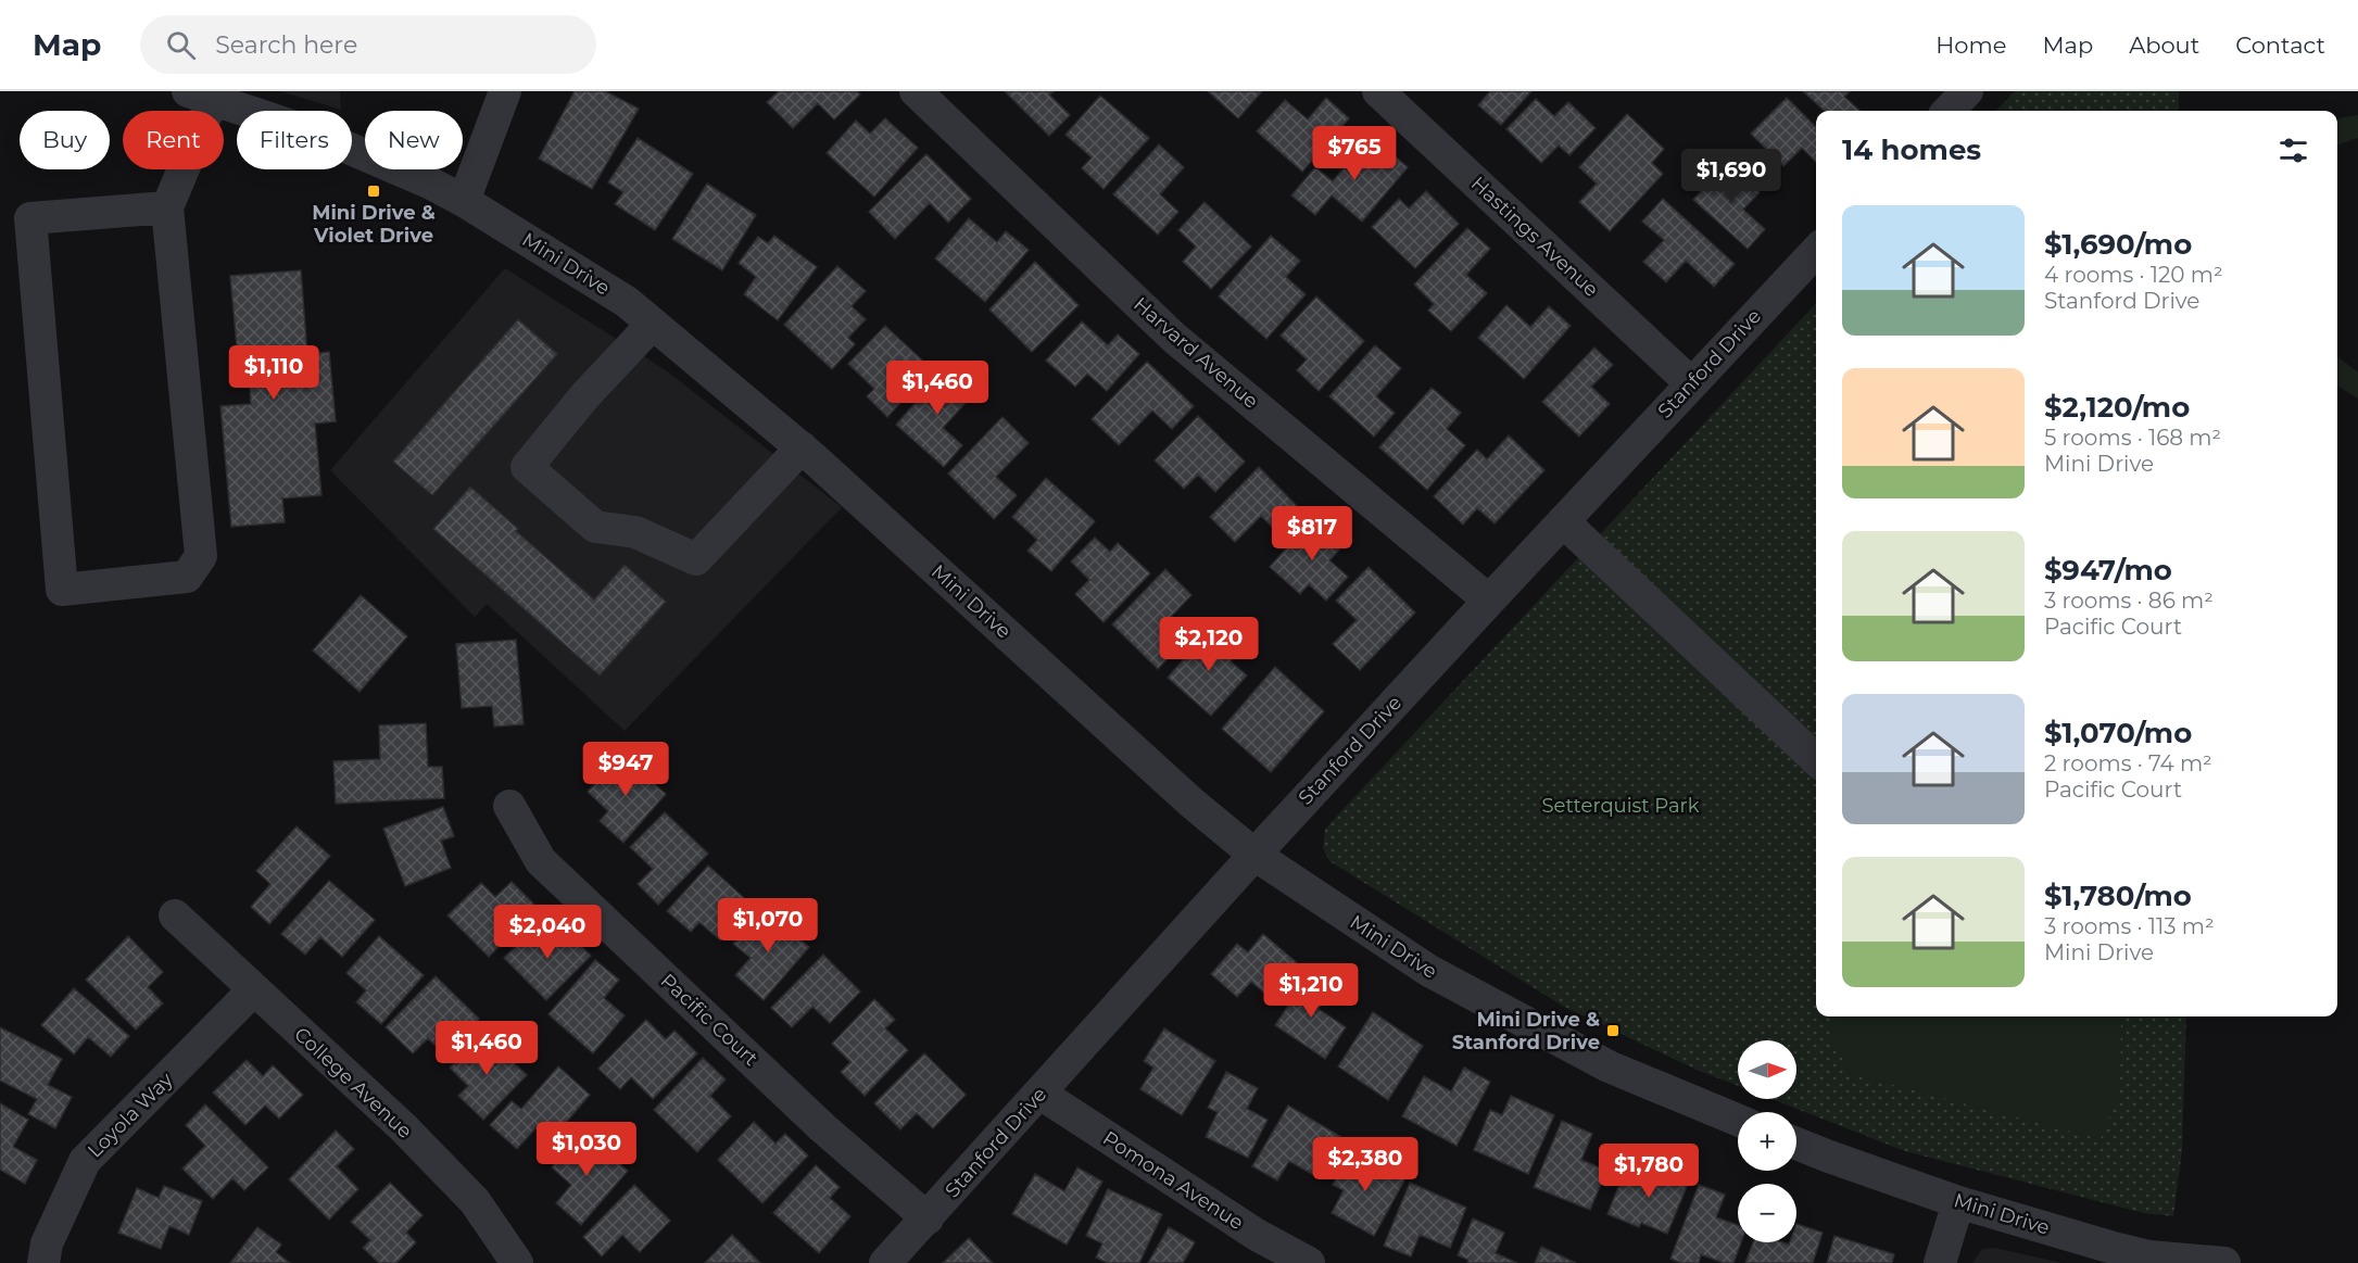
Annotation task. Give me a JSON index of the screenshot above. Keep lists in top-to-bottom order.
{
  "streets": {
    "street": [
      "Hastings Avenue",
      "Mini Drive",
      "Harvard Avenue",
      "Stanford Drive",
      "Pacific Court",
      "College Avenue",
      "Loyola Way",
      "Pomona Avenue"
    ]
  },
  "crossings": [
    ["Hastings Avenue", "Stanford Drive"],
    ["Mini Drive", "Stanford Drive"],
    ["Harvard Avenue", "Stanford Drive"],
    ["Stanford Drive", "Pacific Court"],
    ["Stanford Drive", "Pomona Avenue"],
    ["College Avenue", "Loyola Way"]
  ],
  "parks": ["Setterquist Park"],
  "places": {
    "transit": ["Mini Drive & Violet Drive", "Mini Drive & Stanford Drive"]
  },
  "north": "right",
  "page": {
    "header": "Map",
    "search": "Search here",
    "nav": [
      "Home",
      "Map",
      "About",
      "Contact"
    ],
    "chip": [
      "Buy",
      "Rent",
      "Filters",
      "New"
    ],
    "heading": "14 homes",
    "price": [
      "$765",
      "$1,690",
      "$1,110",
      "$1,460",
      "$817",
      "$2,120",
      "$947",
      "$1,070",
      "$2,040",
      "$1,210",
      "$1,460",
      "$1,030",
      "$2,380",
      "$1,780"
    ],
    "list": [
      {
        "name": "$1,690/mo",
        "note": "4 rooms · 120 m² · Stanford Drive"
      },
      {
        "name": "$2,120/mo",
        "note": "5 rooms · 168 m² · Mini Drive"
      },
      {
        "name": "$947/mo",
        "note": "3 rooms · 86 m² · Pacific Court"
      },
      {
        "name": "$1,070/mo",
        "note": "2 rooms · 74 m² · Pacific Court"
      },
      {
        "name": "$1,780/mo",
        "note": "3 rooms · 113 m² · Mini Drive"
      }
    ],
    "map_buttons": ["+", "−"]
  }
}
